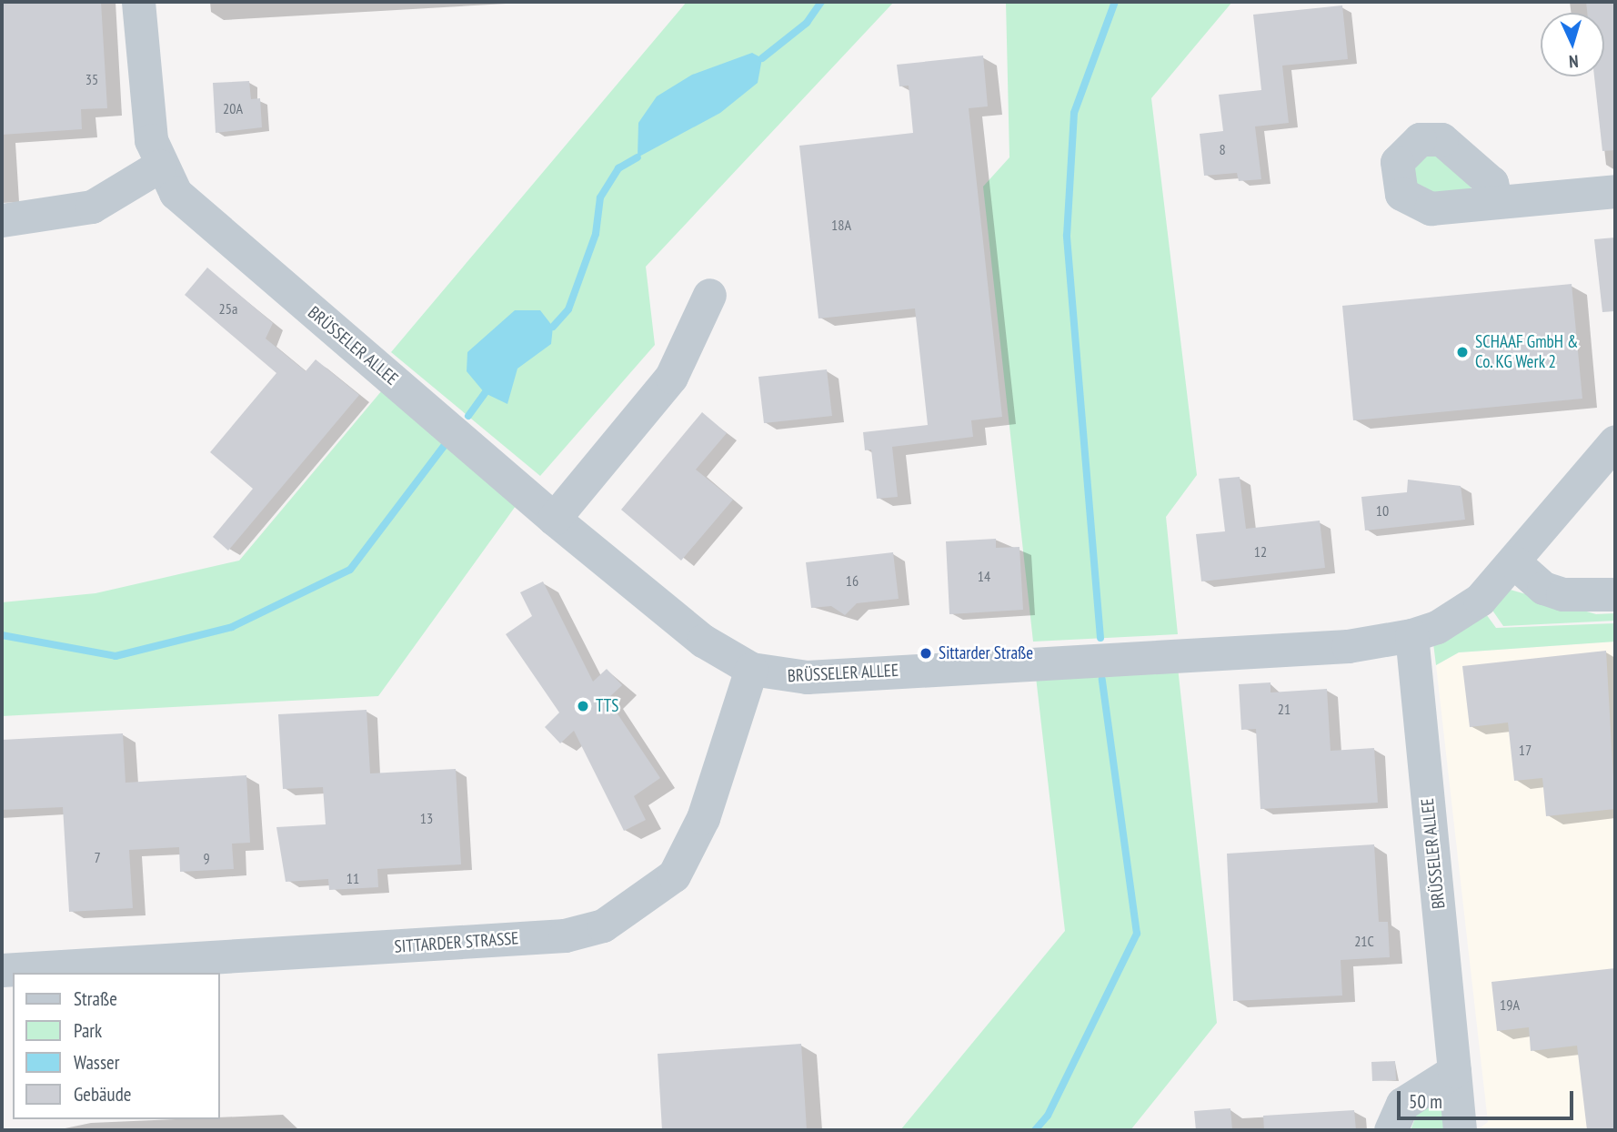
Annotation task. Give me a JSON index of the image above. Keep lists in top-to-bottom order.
{
  "streets": {
    "street": ["BRÜSSELER ALLEE", "SITTARDER STRASSE"]
  },
  "crossings": [
    ["BRÜSSELER ALLEE", "SITTARDER STRASSE"]
  ],
  "places": ["SCHAAF GmbH & Co. KG Werk 2", "Sittarder Straße", "TTS"],
  "house_numbers": [
    "35",
    "20A",
    "8",
    "18A",
    "25a",
    "10",
    "12",
    "14",
    "16",
    "21",
    "17",
    "13",
    "7",
    "9",
    "11",
    "21C",
    "19A"
  ],
  "legend": [
    "Straße",
    "Park",
    "Wasser",
    "Gebäude"
  ],
  "scale_bar": "50 m",
  "north": "bottom"
}
